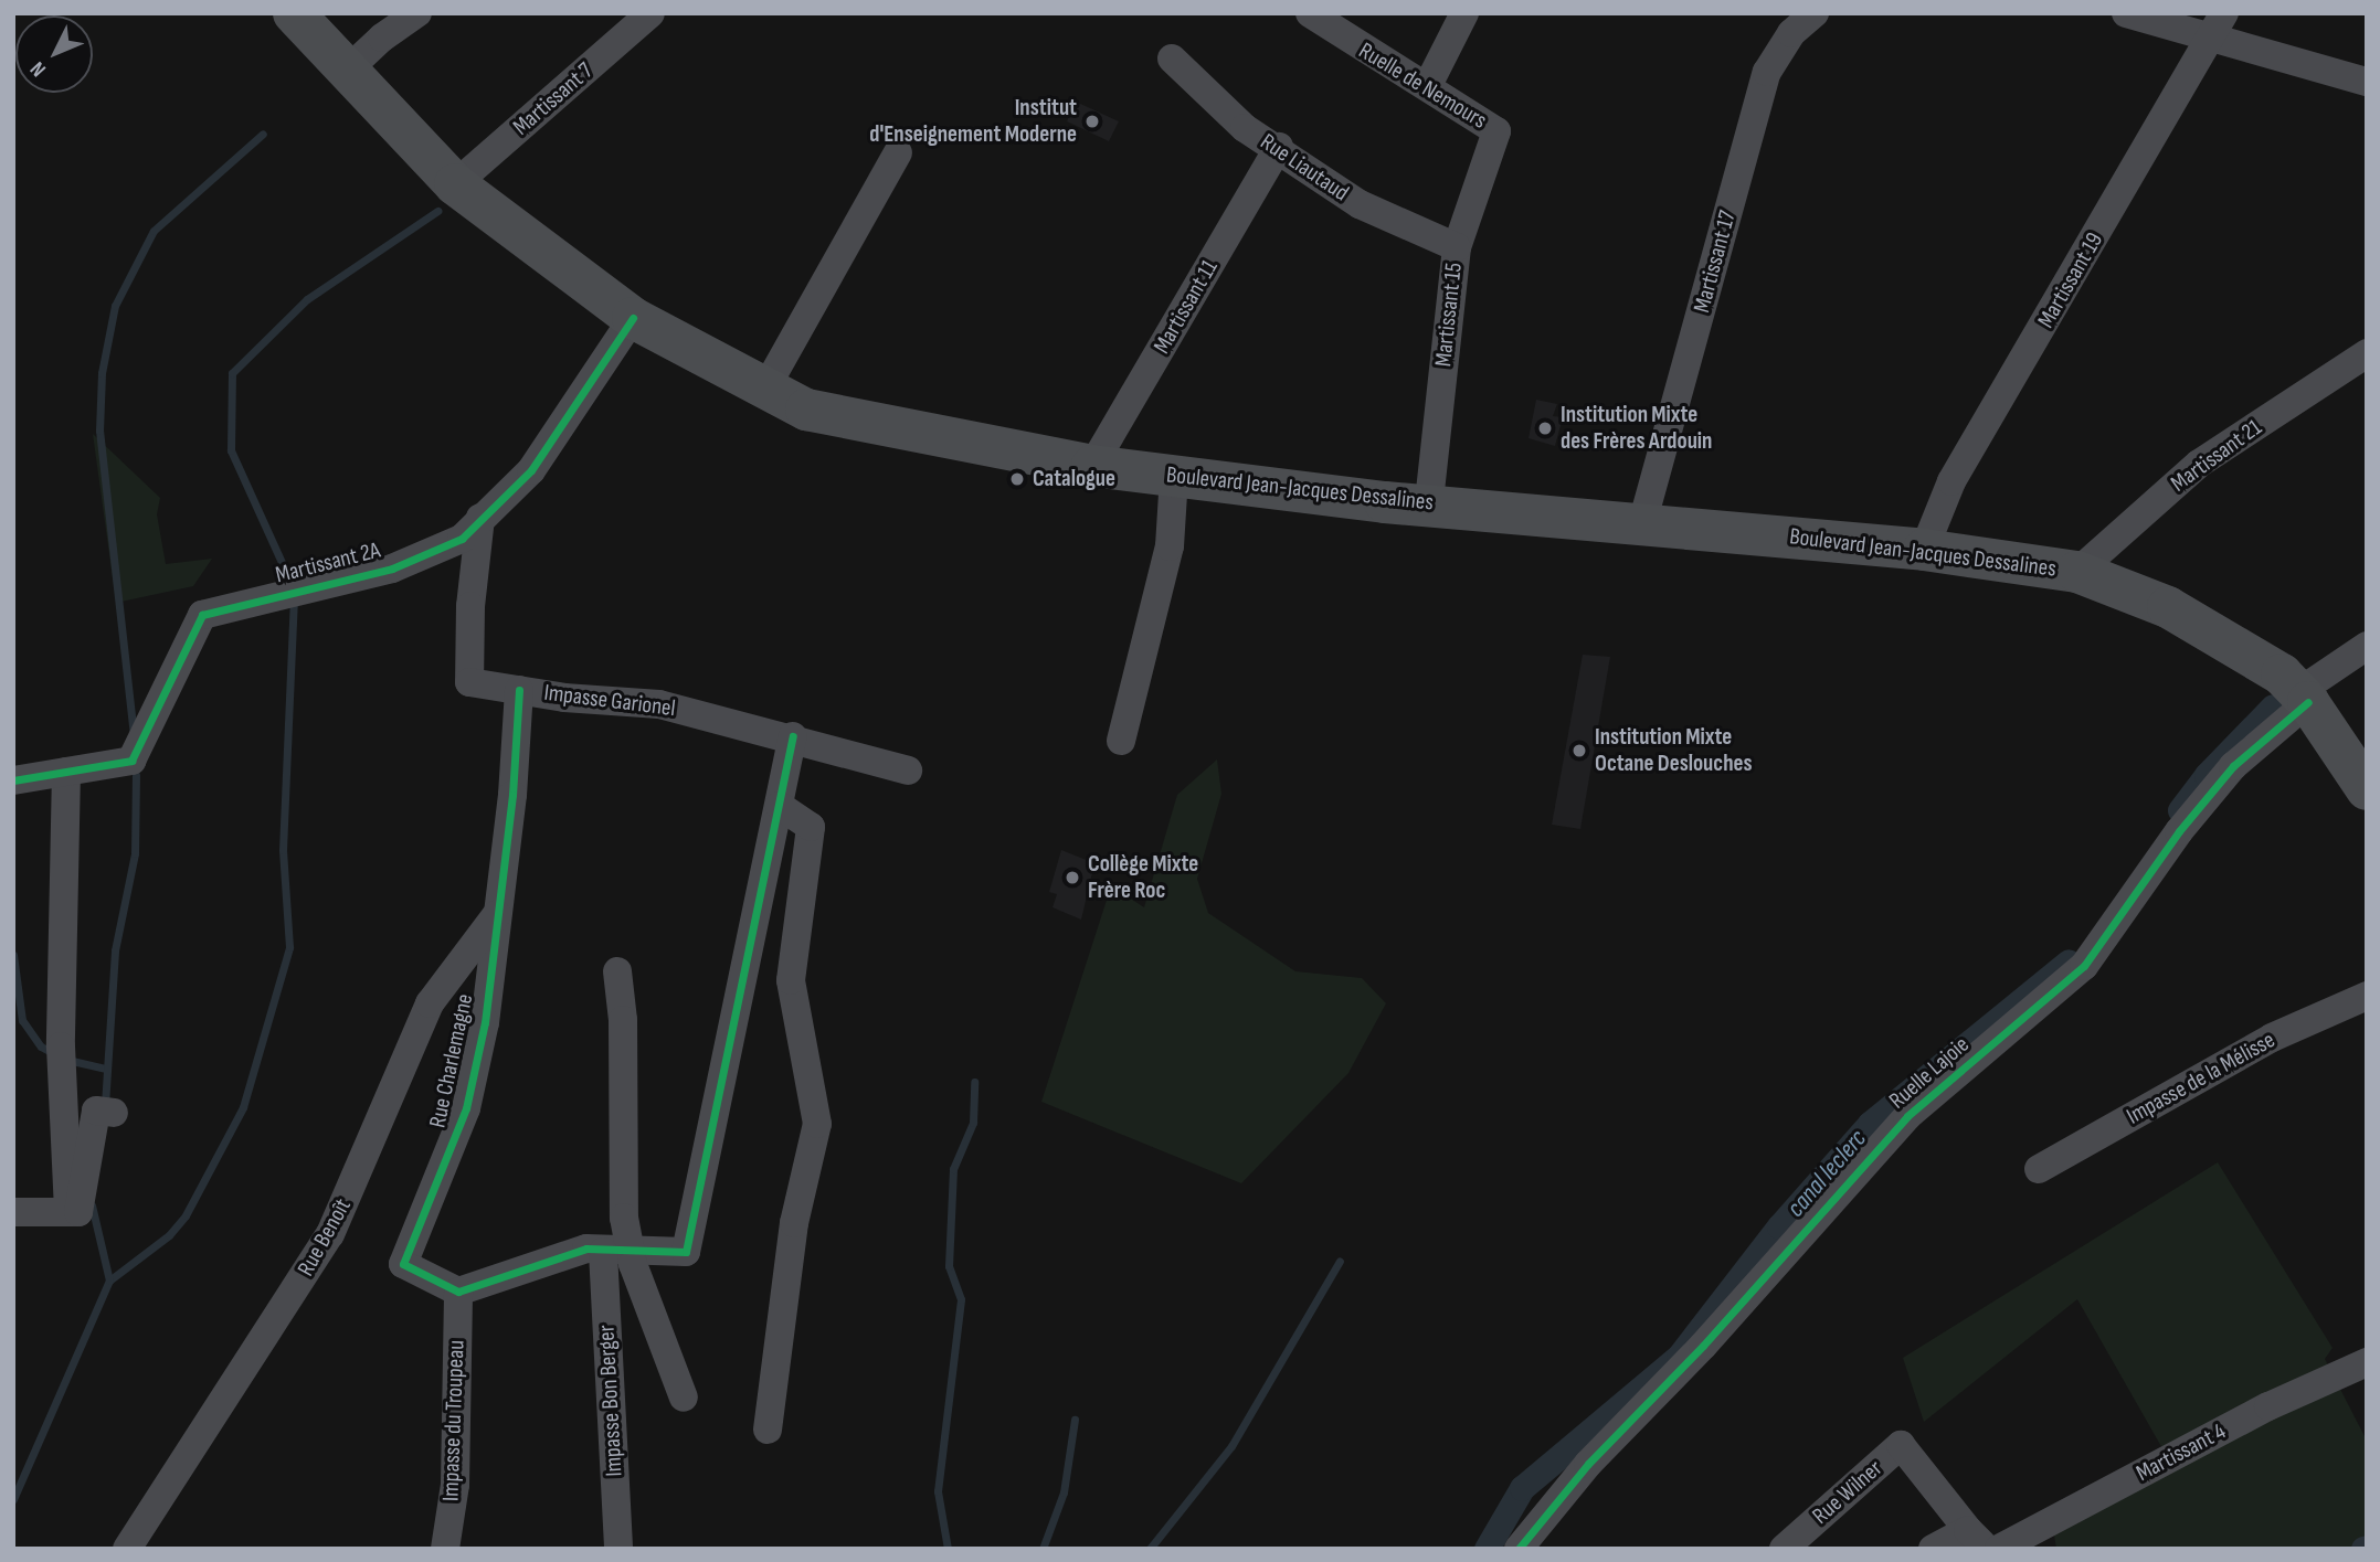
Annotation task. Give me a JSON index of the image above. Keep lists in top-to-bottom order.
{
  "streets": {
    "main road": ["Boulevard Jean-Jacques Dessalines"],
    "street": [
      "Ruelle de Nemours",
      "Martissant 7",
      "Rue Liautaud",
      "Martissant 17",
      "Martissant 19",
      "Martissant 11",
      "Martissant 15",
      "Martissant 21",
      "Martissant 2A",
      "Impasse Garionel",
      "Rue Charlemagne",
      "Ruelle Lajoie",
      "Impasse de la Mélisse",
      "Rue Benoît",
      "Impasse Bon Berger",
      "Impasse du Troupeau",
      "Martissant 4",
      "Rue Wilner"
    ]
  },
  "crossings": [
    ["Ruelle de Nemours", "Martissant 15"],
    ["Martissant 7", "Boulevard Jean-Jacques Dessalines"],
    ["Rue Liautaud", "Martissant 11"],
    ["Rue Liautaud", "Martissant 15"],
    ["Martissant 17", "Boulevard Jean-Jacques Dessalines"],
    ["Martissant 19", "Boulevard Jean-Jacques Dessalines"],
    ["Martissant 11", "Boulevard Jean-Jacques Dessalines"],
    ["Martissant 15", "Boulevard Jean-Jacques Dessalines"],
    ["Martissant 21", "Boulevard Jean-Jacques Dessalines"],
    ["Boulevard Jean-Jacques Dessalines", "Martissant 2A"],
    ["Boulevard Jean-Jacques Dessalines", "Ruelle Lajoie"],
    ["Martissant 2A", "Impasse Garionel"],
    ["Impasse Garionel", "Rue Charlemagne"],
    ["Rue Charlemagne", "Rue Benoît"],
    ["Rue Charlemagne", "Impasse du Troupeau"]
  ],
  "water": ["canal leclerc"],
  "places": [
    "Institut d'Enseignement Moderne",
    "Institution Mixte des Frères Ardouin",
    "Catalogue",
    "Institution Mixte Octane Deslouches",
    "Collège Mixte Frère Roc"
  ],
  "north": "bottom left"
}
